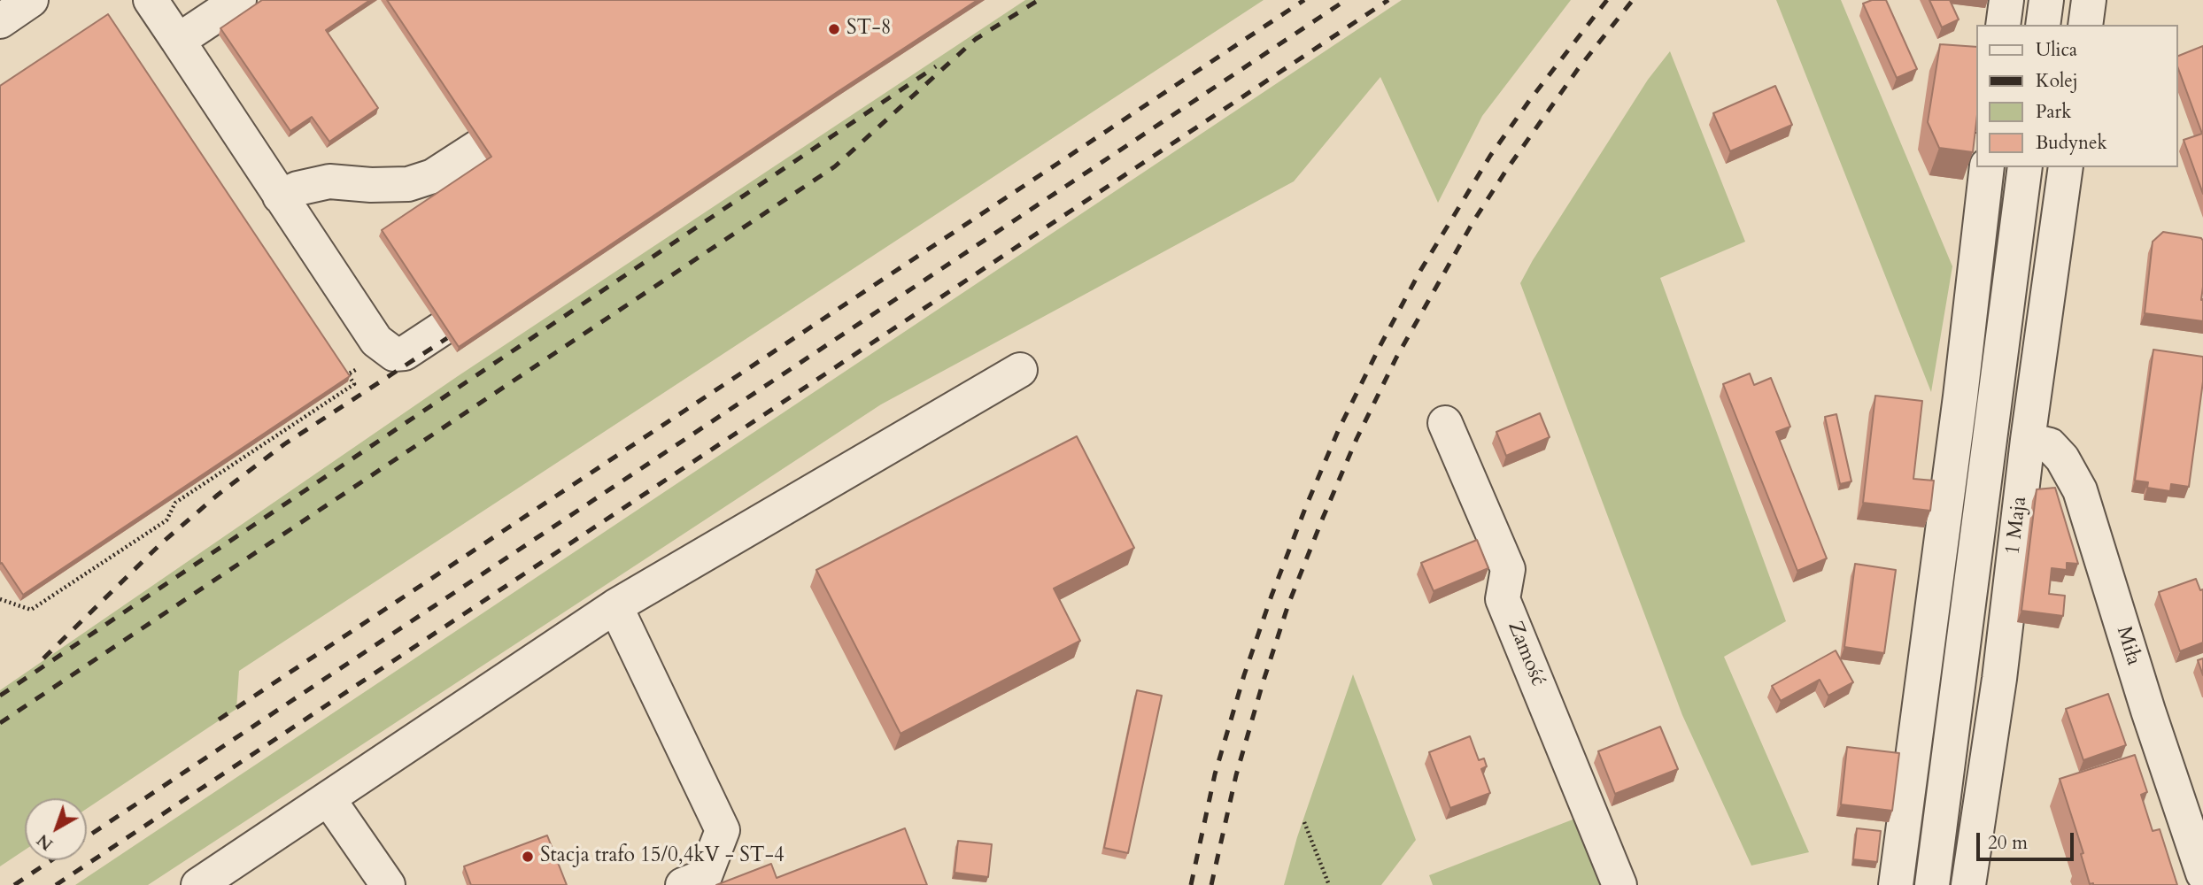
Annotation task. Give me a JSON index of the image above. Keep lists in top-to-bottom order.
{
  "streets": {
    "street": ["1 Maja", "Miła", "Zamość"]
  },
  "crossings": [
    ["1 Maja", "Miła"]
  ],
  "places": ["ST-8", "Stacja trafo 15/0,4kV - ST-4"],
  "legend": [
    "Ulica",
    "Kolej",
    "Park",
    "Budynek"
  ],
  "scale_bar": "20 m",
  "north": "bottom left"
}
